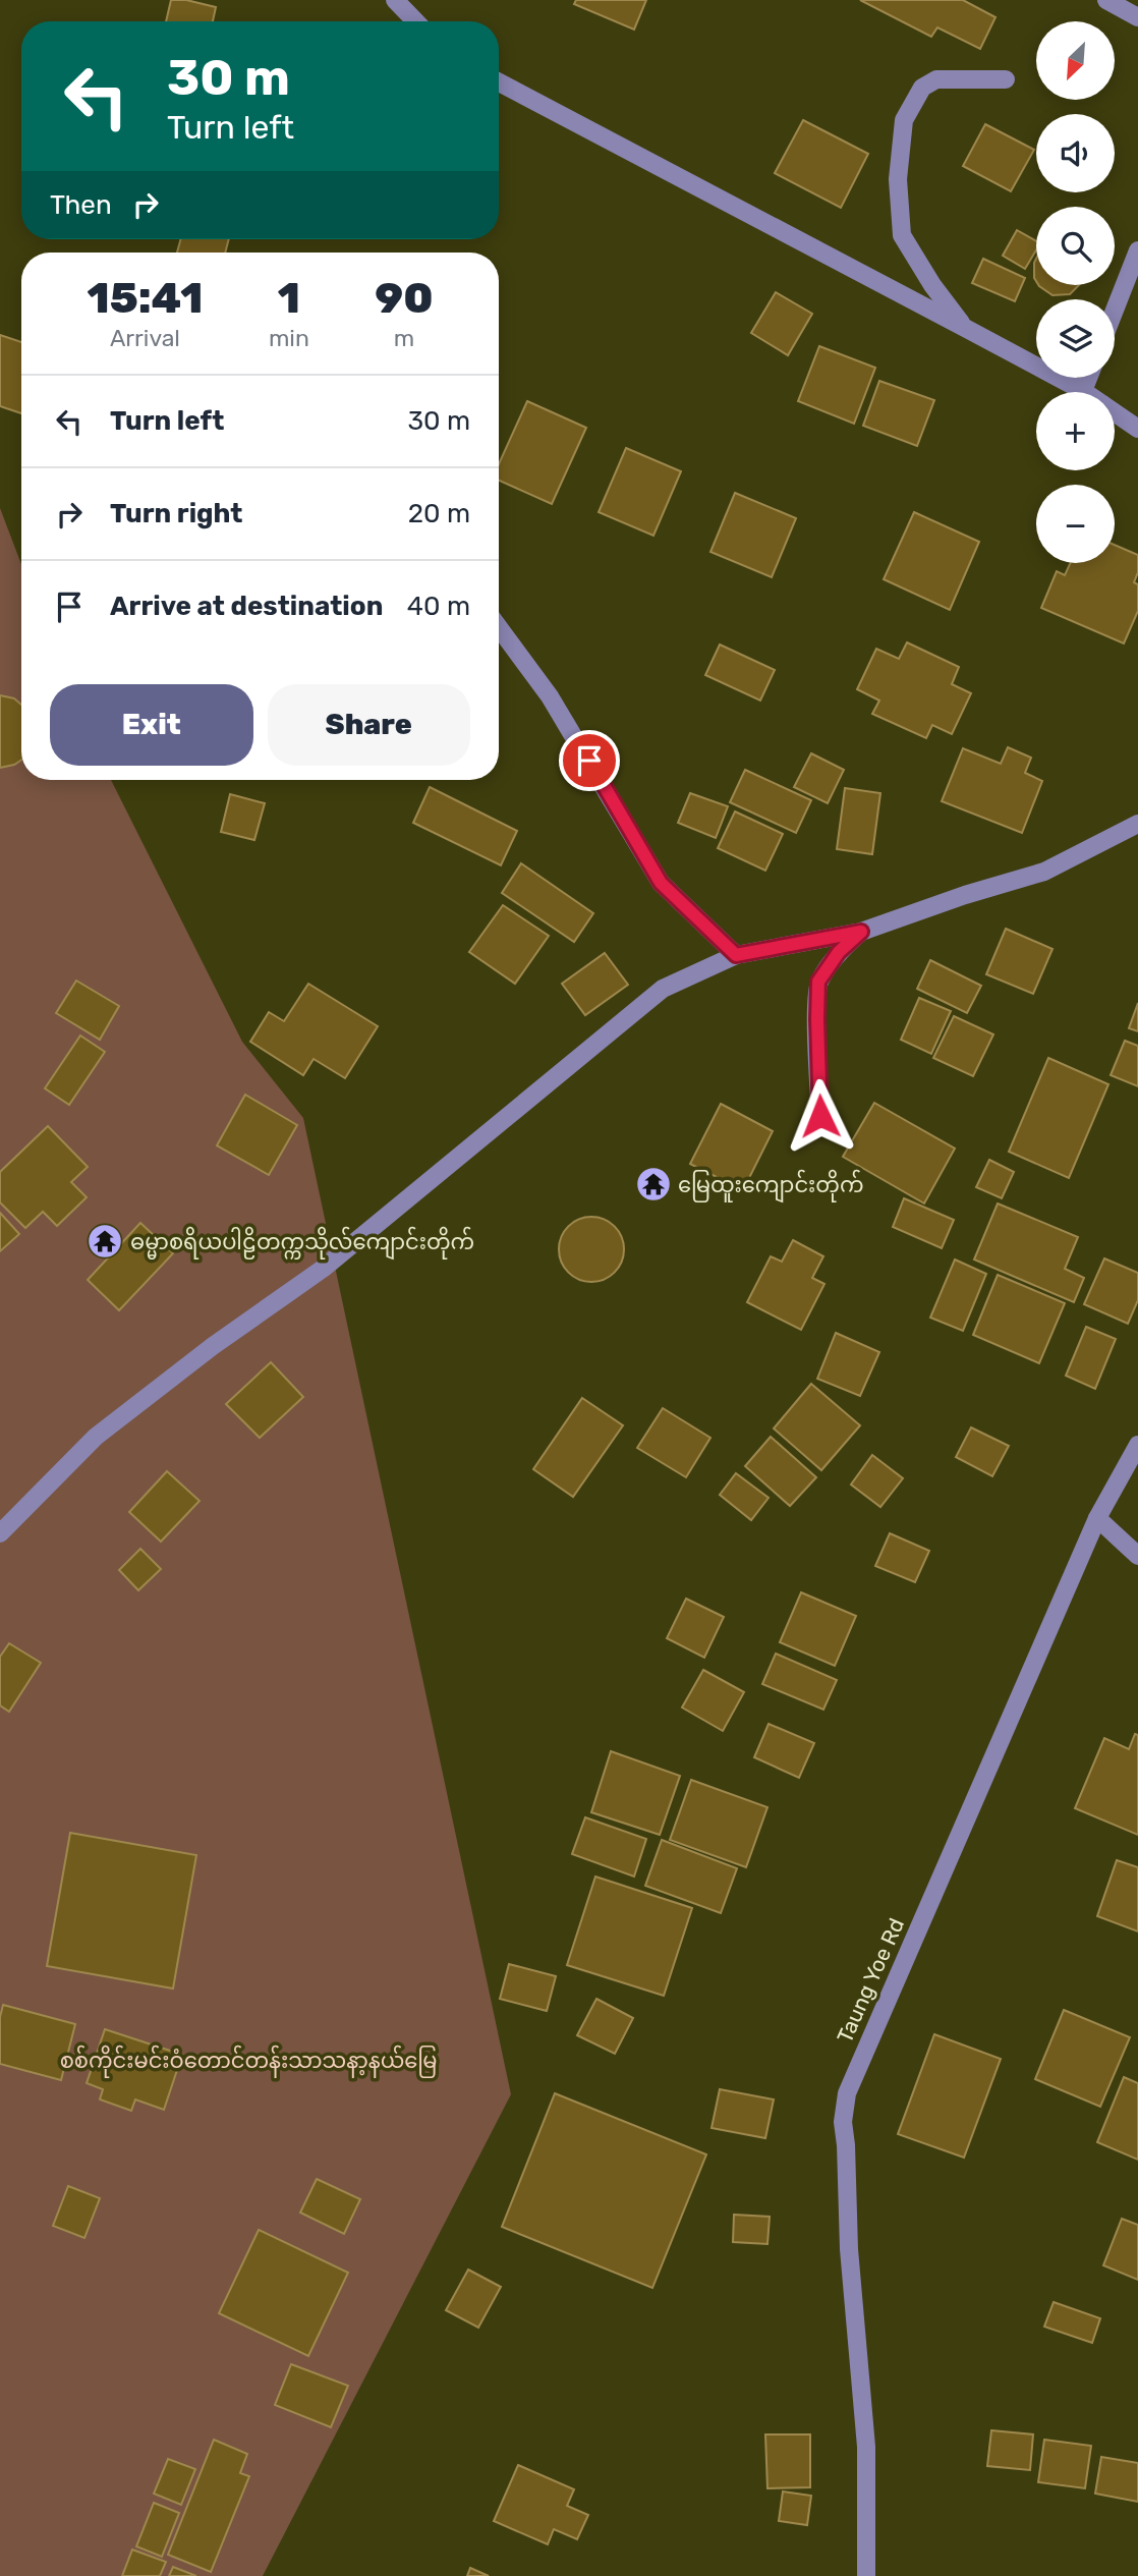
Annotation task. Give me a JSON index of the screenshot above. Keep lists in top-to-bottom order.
{
  "streets": {
    "street": ["Taung Yoe Rd"]
  },
  "parks": ["စစ်ကိုင်းမင်းဝံတောင်တန်းသာသနာ့နယ်မြေ"],
  "places": {
    "temple": ["မြေထူးကျောင်းတိုက်", "ဓမ္မာစရိယပါဠိတက္ကသိုလ်ကျောင်းတိုက်"]
  },
  "north": "bottom left",
  "page": {
    "map_buttons": ["+", "−"],
    "turn": ["30 m", "Turn left"],
    "then": "Then",
    "eta": [
      "15:41",
      "Arrival",
      "1",
      "min",
      "90",
      "m"
    ],
    "list": [
      {
        "name": "Turn left",
        "value": "30 m"
      },
      {
        "name": "Turn right",
        "value": "20 m"
      },
      {
        "name": "Arrive at destination",
        "value": "40 m"
      }
    ],
    "buttons": ["Exit", "Share"]
  }
}
